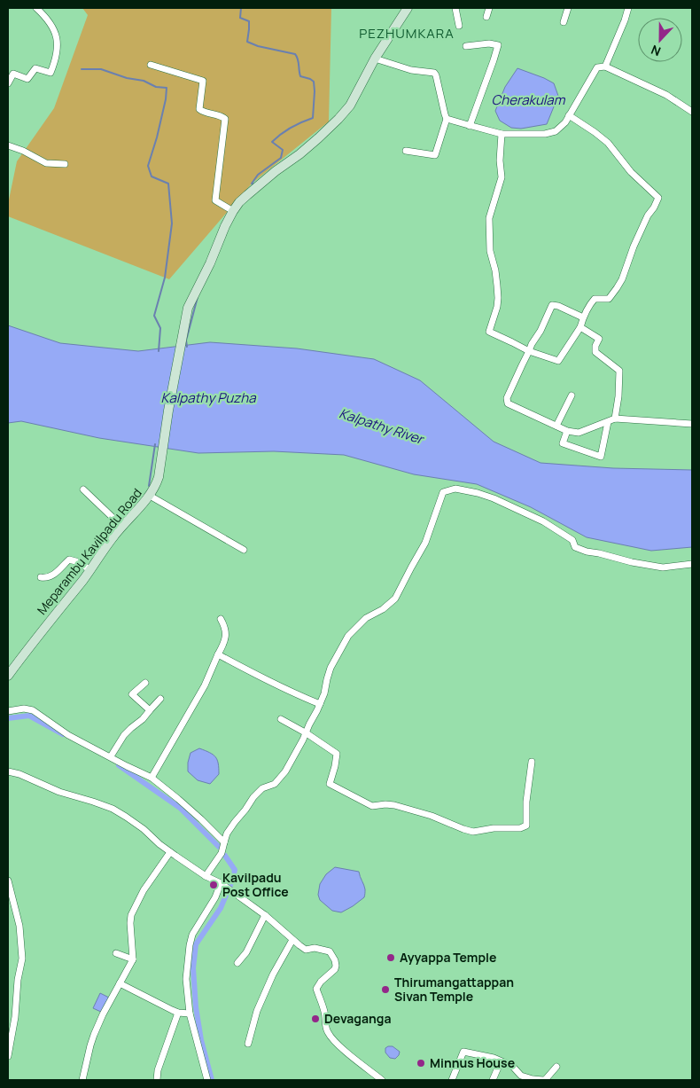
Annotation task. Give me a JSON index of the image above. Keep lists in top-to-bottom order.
{
  "streets": {
    "main road": ["Meparambu Kavilpadu Road"]
  },
  "districts": ["PEZHUMKARA"],
  "water": ["Cherakulam", "Kalpathy Puzha", "Kalpathy River"],
  "places": [
    "Kavilpadu Post Office",
    "Ayyappa Temple",
    "Thirumangattappan Sivan Temple",
    "Devaganga",
    "Minnus House"
  ],
  "north": "bottom"
}
